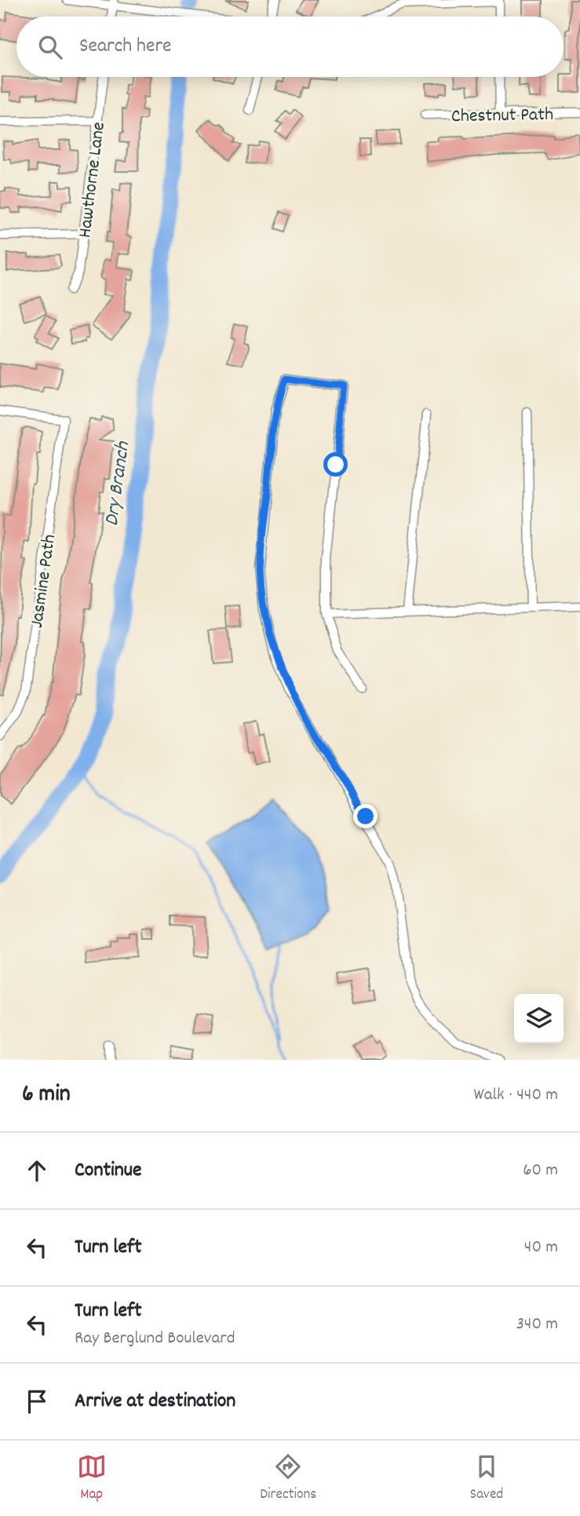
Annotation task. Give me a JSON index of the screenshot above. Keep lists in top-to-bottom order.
{
  "streets": {
    "street": ["Chestnut Path", "Hawthorne Lane", "Jasmine Path"]
  },
  "water": ["Dry Branch"],
  "page": {
    "search": "Search here",
    "heading": ["6 min", "Walk · 440 m"],
    "list": [
      ["Continue", "60 m"],
      ["Turn left", "40 m"],
      ["Turn left", "Ray Berglund Boulevard", "340 m"],
      "Arrive at destination"
    ],
    "nav": ["Map", "Directions", "Saved"]
  }
}
